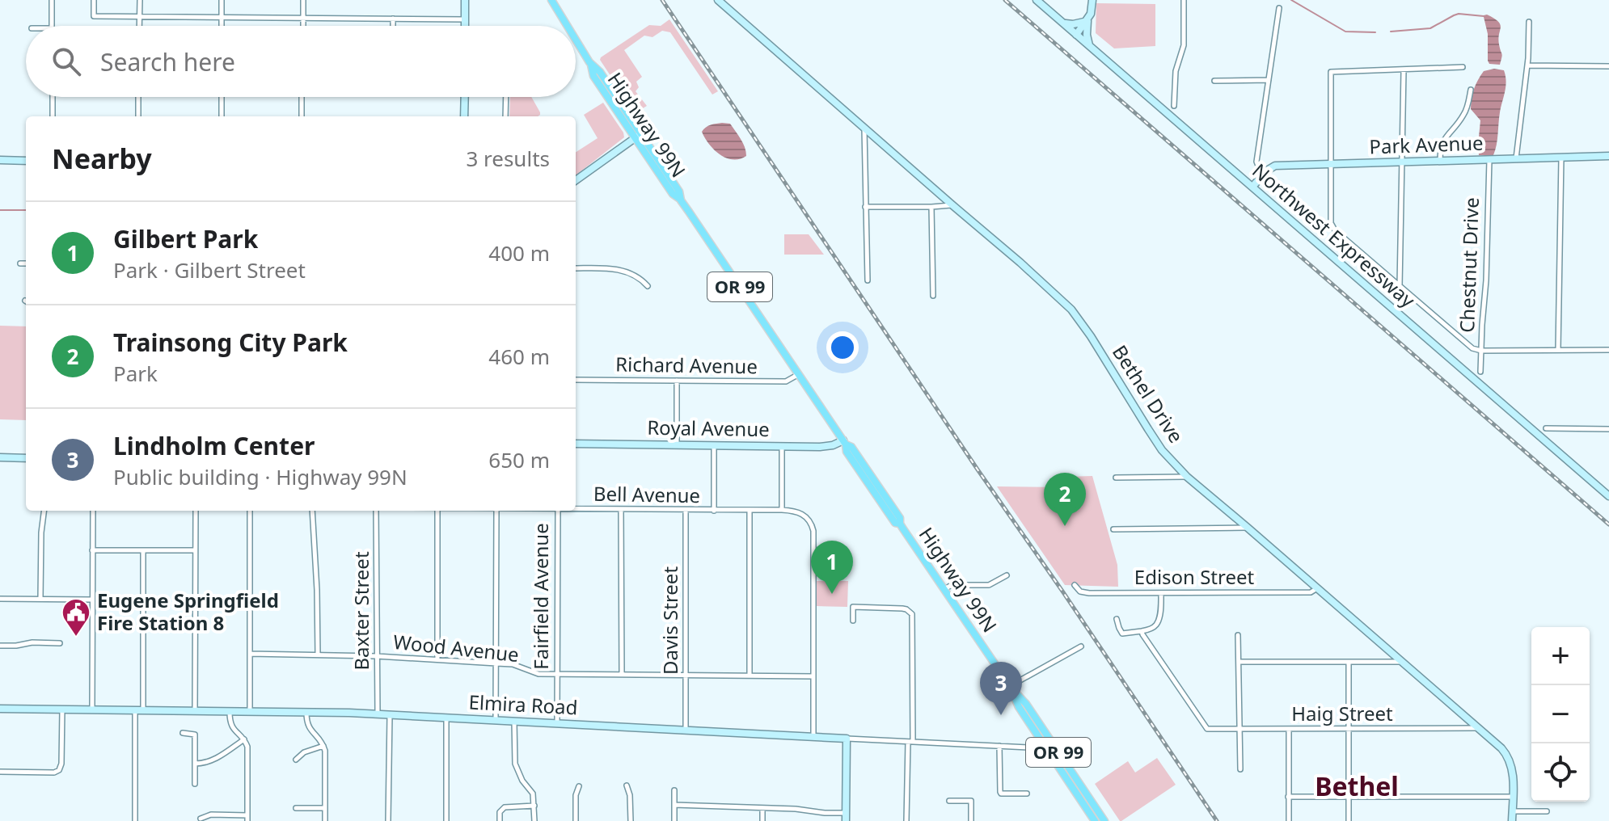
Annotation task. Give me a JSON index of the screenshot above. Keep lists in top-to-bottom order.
{
  "streets": {
    "main road": ["Highway 99N", "OR 99"],
    "street": [
      "Park Avenue",
      "Northwest Expressway",
      "Chestnut Drive",
      "Richard Avenue",
      "Bethel Drive",
      "Royal Avenue",
      "Bell Avenue",
      "Edison Street",
      "Fairfield Avenue",
      "Baxter Street",
      "Davis Street",
      "Wood Avenue",
      "Elmira Road",
      "Haig Street"
    ]
  },
  "crossings": [
    ["Highway 99N", "Richard Avenue"],
    ["Highway 99N", "Royal Avenue"],
    ["Highway 99N", "Elmira Road"],
    ["Park Avenue", "Chestnut Drive"],
    ["Bethel Drive", "Edison Street"],
    ["Bethel Drive", "Haig Street"],
    ["Bell Avenue", "Davis Street"],
    ["Bell Avenue", "Wood Avenue"],
    ["Fairfield Avenue", "Wood Avenue"],
    ["Fairfield Avenue", "Elmira Road"],
    ["Baxter Street", "Wood Avenue"],
    ["Baxter Street", "Elmira Road"],
    ["Davis Street", "Wood Avenue"],
    ["Davis Street", "Elmira Road"]
  ],
  "districts": ["Bethel"],
  "places": {
    "public building": ["Eugene Springfield Fire Station 8"]
  },
  "page": {
    "search": "Search here",
    "heading": ["Nearby", "3 results"],
    "list": [
      {
        "mark": "1",
        "name": "Gilbert Park",
        "note": "Park · Gilbert Street",
        "value": "400 m"
      },
      {
        "mark": "2",
        "name": "Trainsong City Park",
        "note": "Park",
        "value": "460 m"
      },
      {
        "mark": "3",
        "name": "Lindholm Center",
        "note": "Public building · Highway 99N",
        "value": "650 m"
      }
    ],
    "pins": ["2", "1", "3"],
    "map_buttons": ["+", "−"]
  }
}
